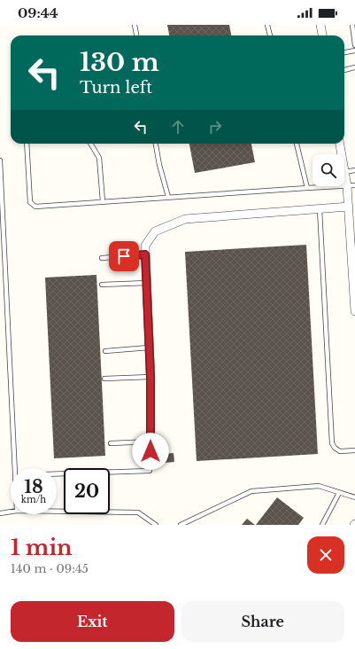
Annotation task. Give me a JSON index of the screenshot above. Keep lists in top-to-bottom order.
{
  "page": {
    "status": "09:44",
    "turn": ["130 m", "Turn left"],
    "speed": "18 km/h",
    "limit": "20",
    "heading": ["1 min", "140 m · 09:45"],
    "buttons": ["Exit", "Share"]
  }
}
